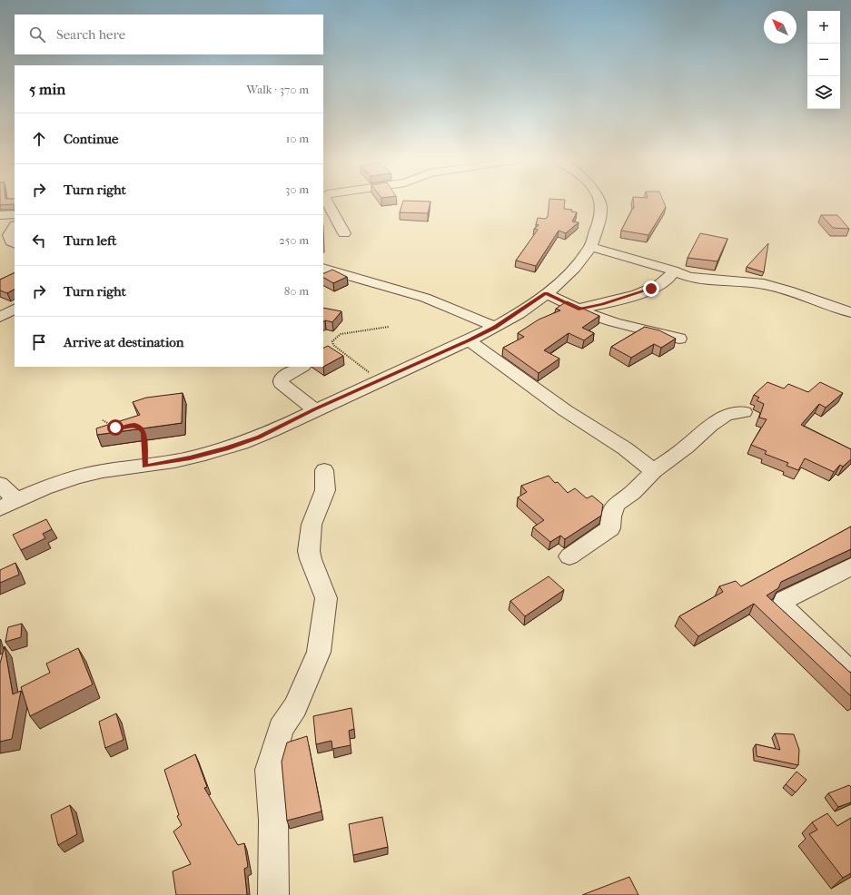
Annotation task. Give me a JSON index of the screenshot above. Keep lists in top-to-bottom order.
{
  "north": "top left",
  "page": {
    "map_buttons": ["+", "−"],
    "search": "Search here",
    "heading": ["5 min", "Walk · 370 m"],
    "list": [
      ["Continue", "10 m"],
      ["Turn right", "30 m"],
      ["Turn left", "250 m"],
      ["Turn right", "80 m"],
      "Arrive at destination"
    ]
  }
}
